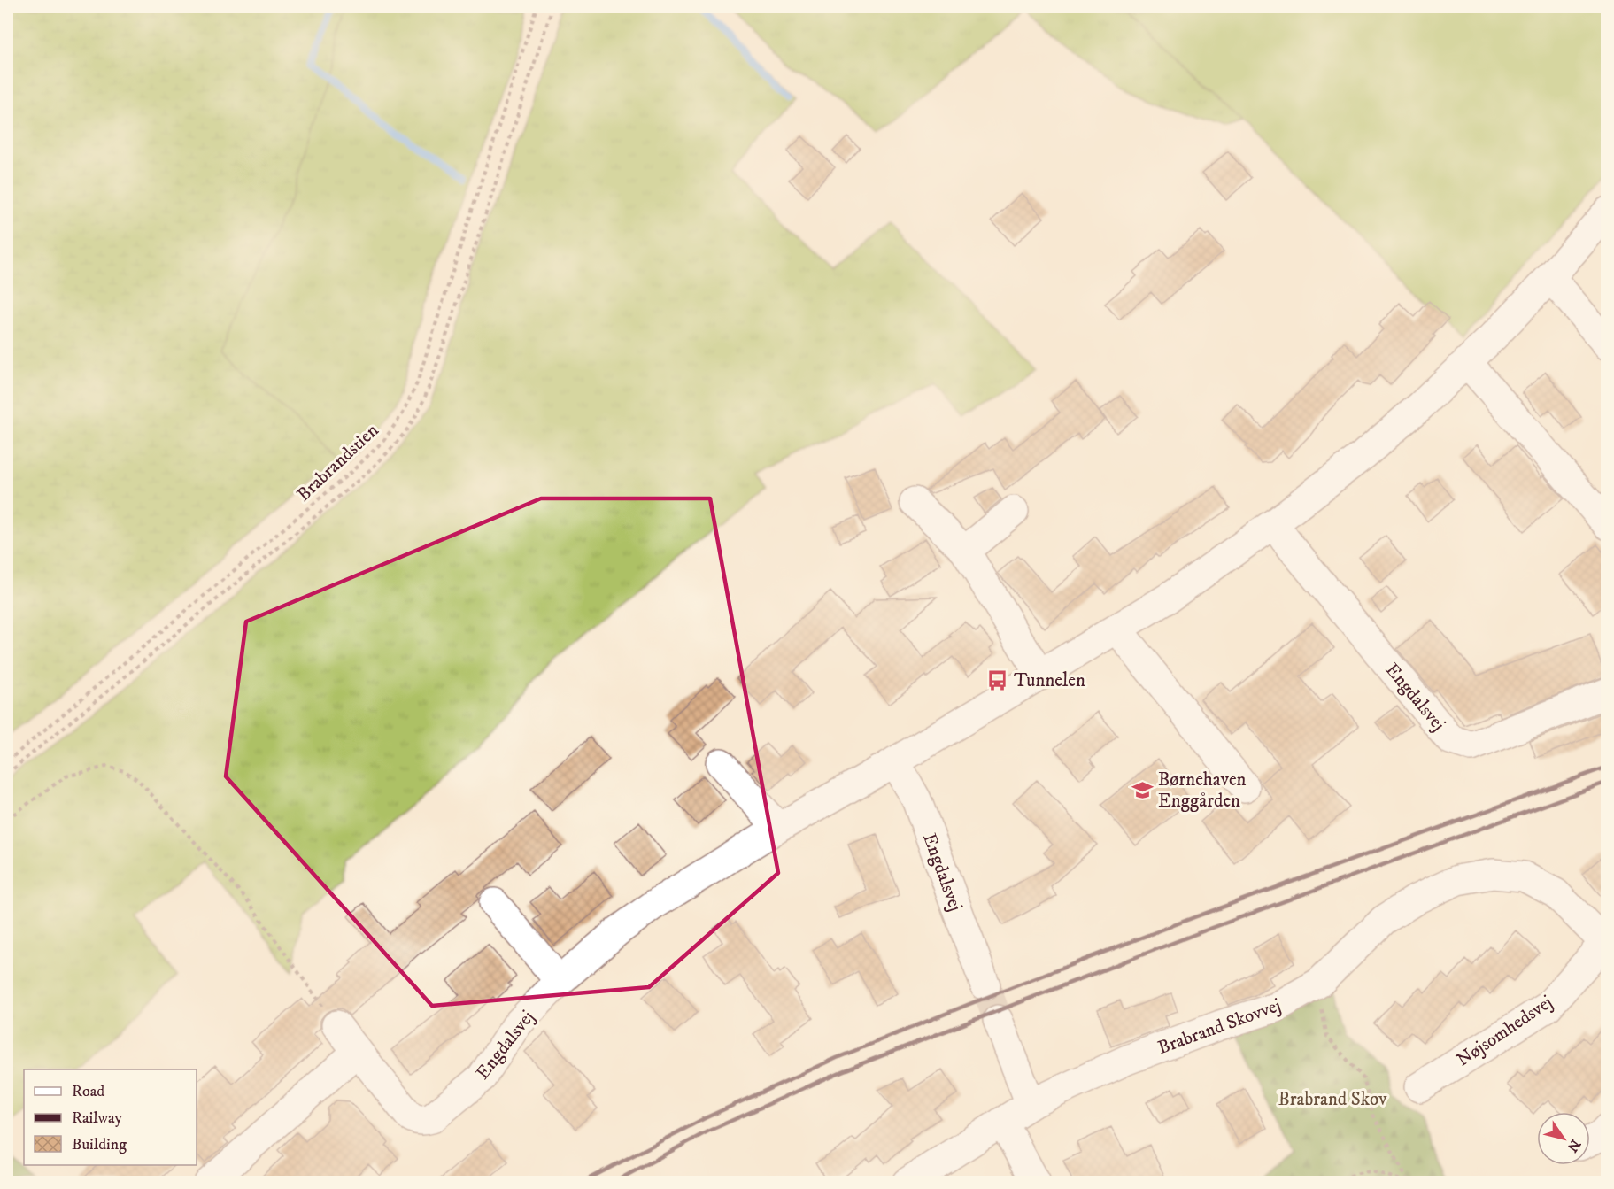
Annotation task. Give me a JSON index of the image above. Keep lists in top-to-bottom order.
{
  "streets": {
    "street": ["Engdalsvej", "Brabrand Skovvej", "Nøjsomhedsvej"],
    "path": ["Brabrandstien"]
  },
  "crossings": [
    ["Brabrand Skovvej", "Nøjsomhedsvej"]
  ],
  "parks": ["Brabrand Skov"],
  "places": {
    "bus stop": ["Tunnelen"],
    "school or university": ["Børnehaven Enggården"]
  },
  "legend": ["Road", "Railway", "Building"],
  "north": "bottom right"
}
